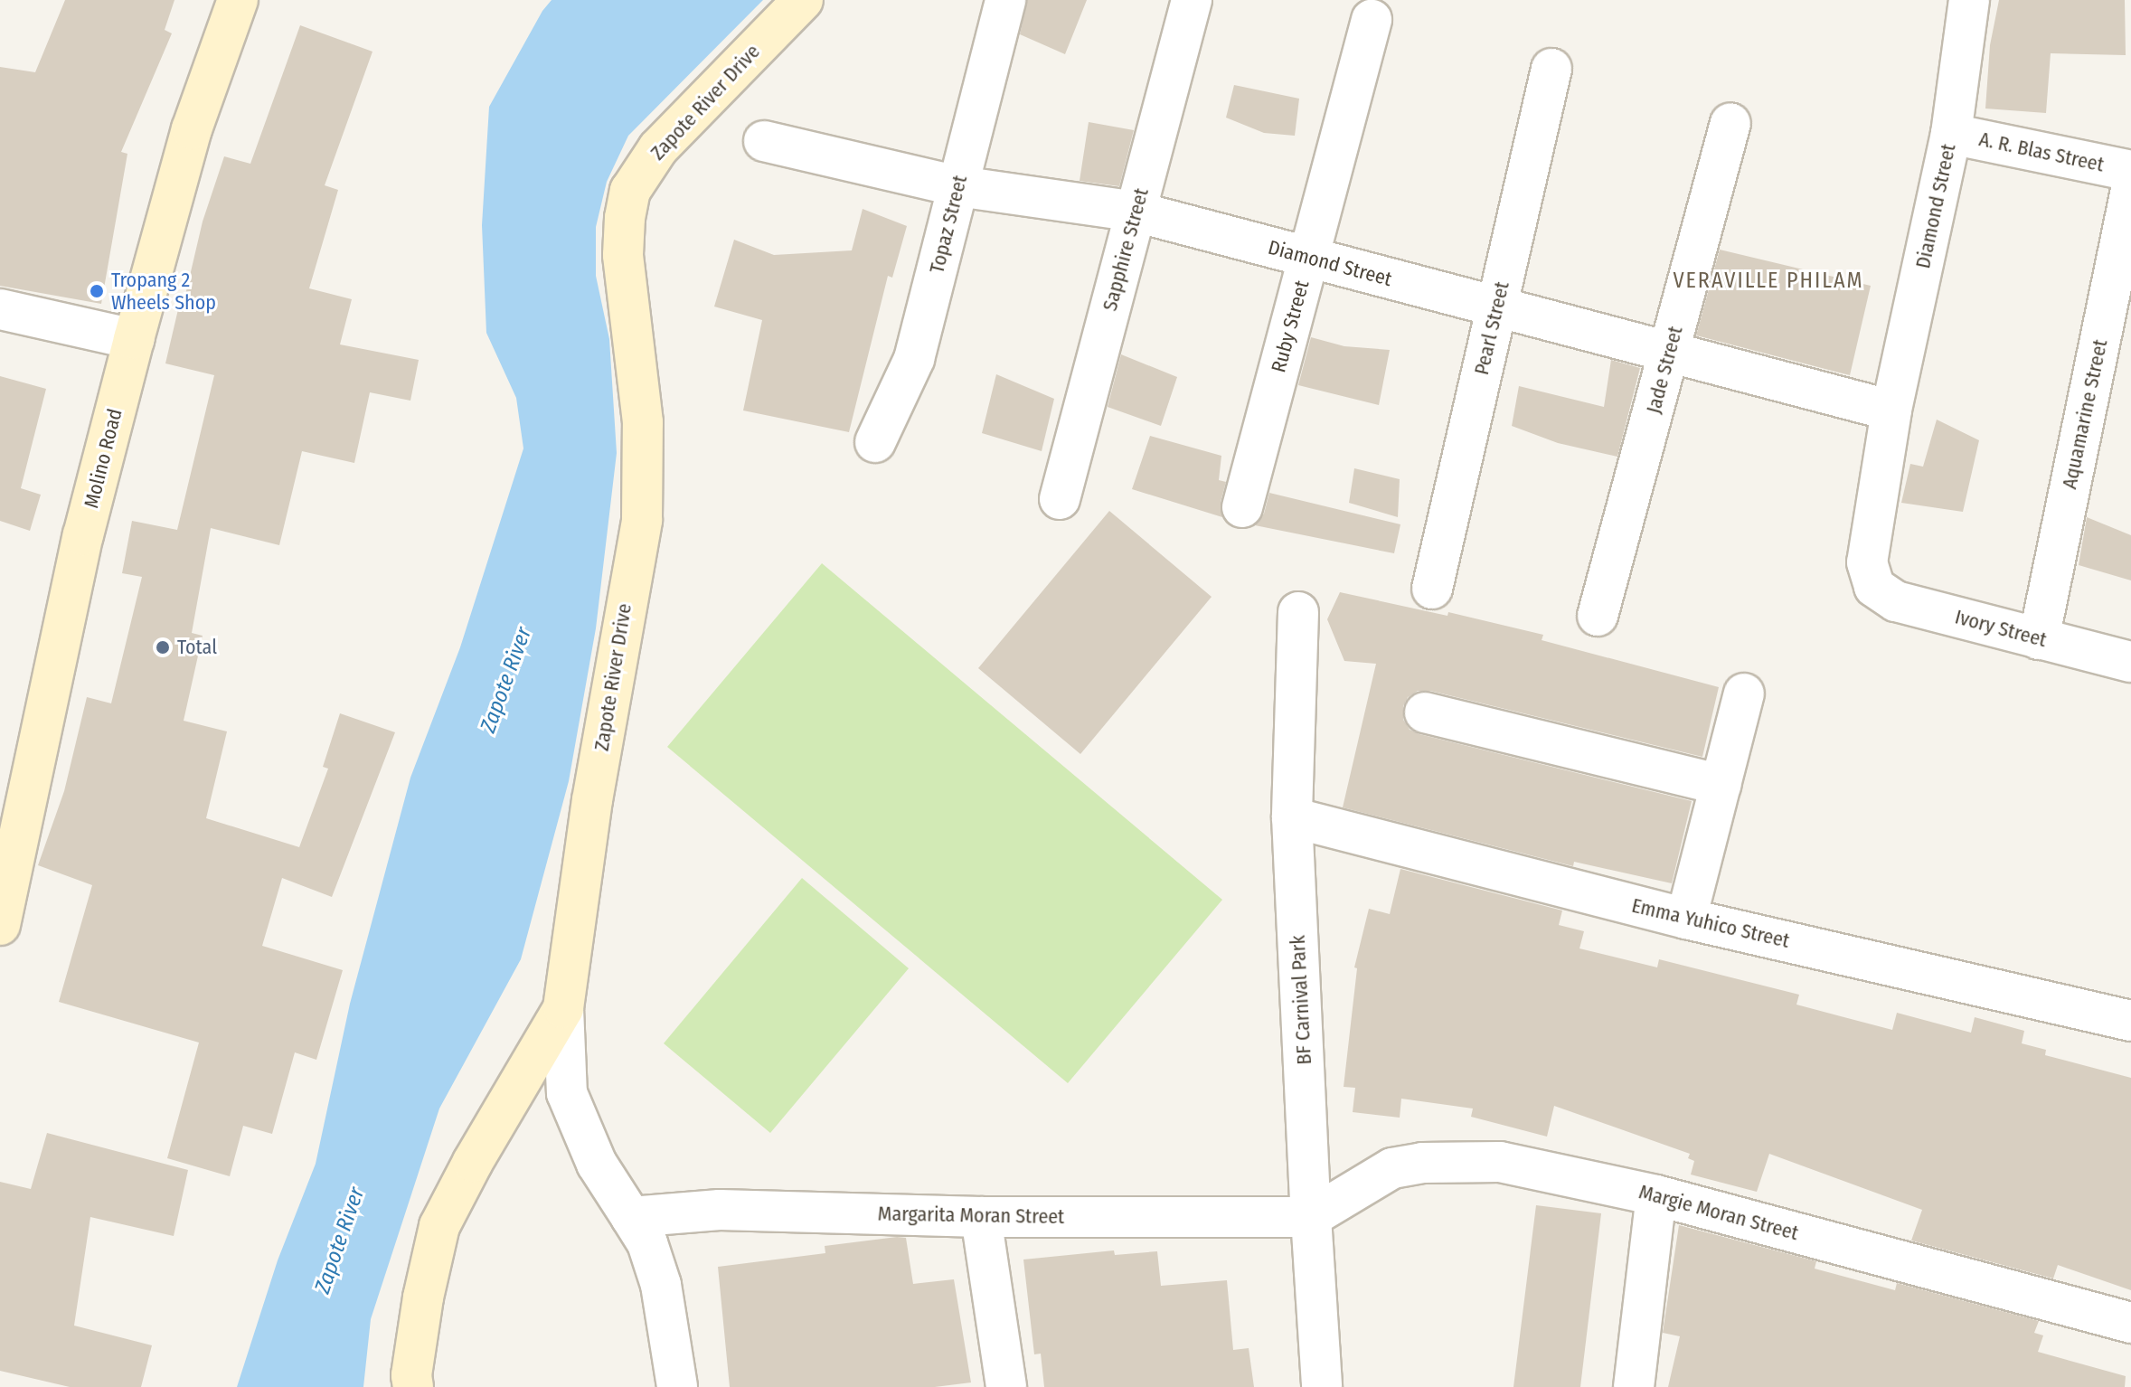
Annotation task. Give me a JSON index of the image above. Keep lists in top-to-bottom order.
{
  "streets": {
    "main road": ["Zapote River Drive", "Molino Road"],
    "street": [
      "A. R. Blas Street",
      "Diamond Street",
      "Topaz Street",
      "Sapphire Street",
      "Ruby Street",
      "Pearl Street",
      "Jade Street",
      "Aquamarine Street",
      "Ivory Street",
      "Emma Yuhico Street",
      "BF Carnival Park",
      "Margie Moran Street",
      "Margarita Moran Street"
    ]
  },
  "crossings": [
    ["A. R. Blas Street", "Diamond Street"],
    ["Diamond Street", "Topaz Street"],
    ["Diamond Street", "Sapphire Street"],
    ["Diamond Street", "Ruby Street"],
    ["Diamond Street", "Pearl Street"],
    ["Diamond Street", "Jade Street"],
    ["Diamond Street", "Ivory Street"],
    ["Aquamarine Street", "Ivory Street"],
    ["Emma Yuhico Street", "BF Carnival Park"],
    ["BF Carnival Park", "Margie Moran Street"],
    ["BF Carnival Park", "Margarita Moran Street"],
    ["Margie Moran Street", "Margarita Moran Street"]
  ],
  "districts": ["VERAVILLE PHILAM"],
  "water": ["Zapote River"],
  "places": ["Tropang 2 Wheels Shop", "Total"]
}
